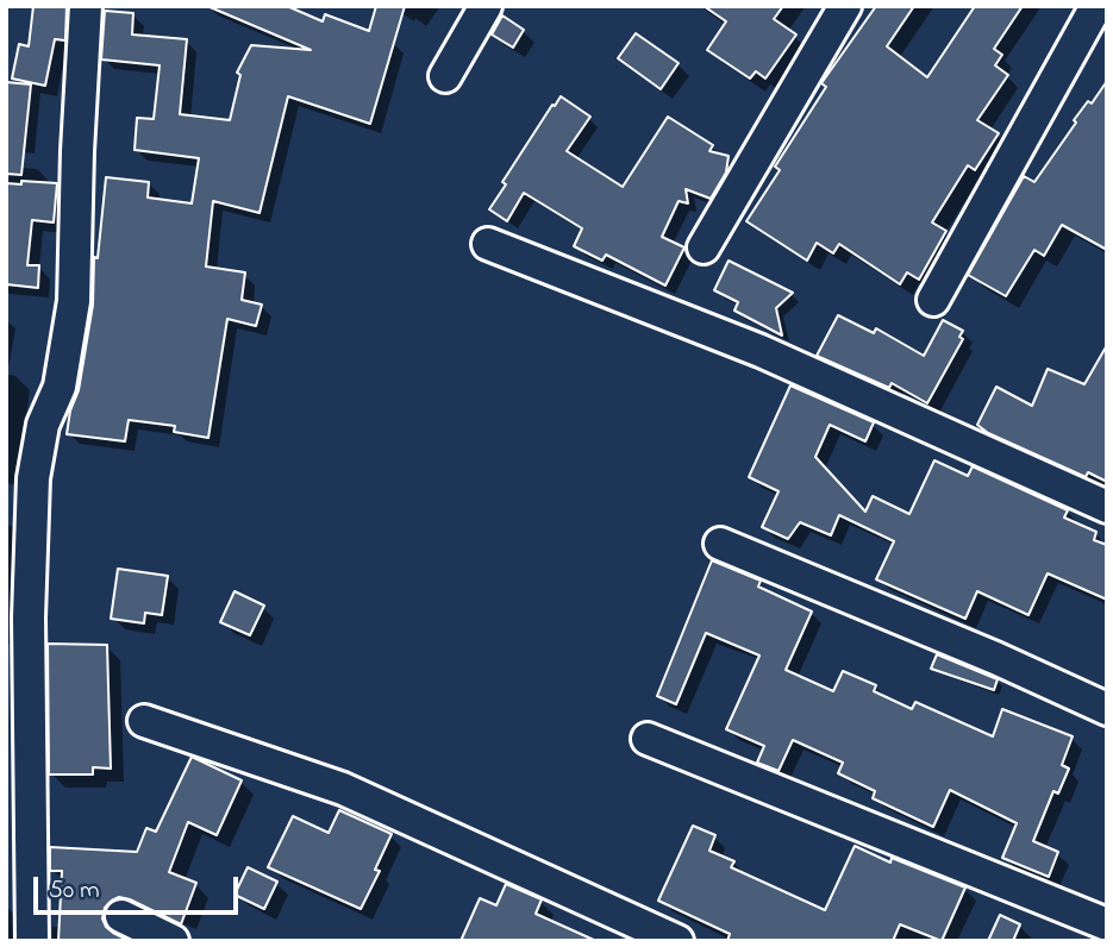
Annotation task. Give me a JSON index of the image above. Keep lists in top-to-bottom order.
{
  "scale_bar": "50 m"
}
